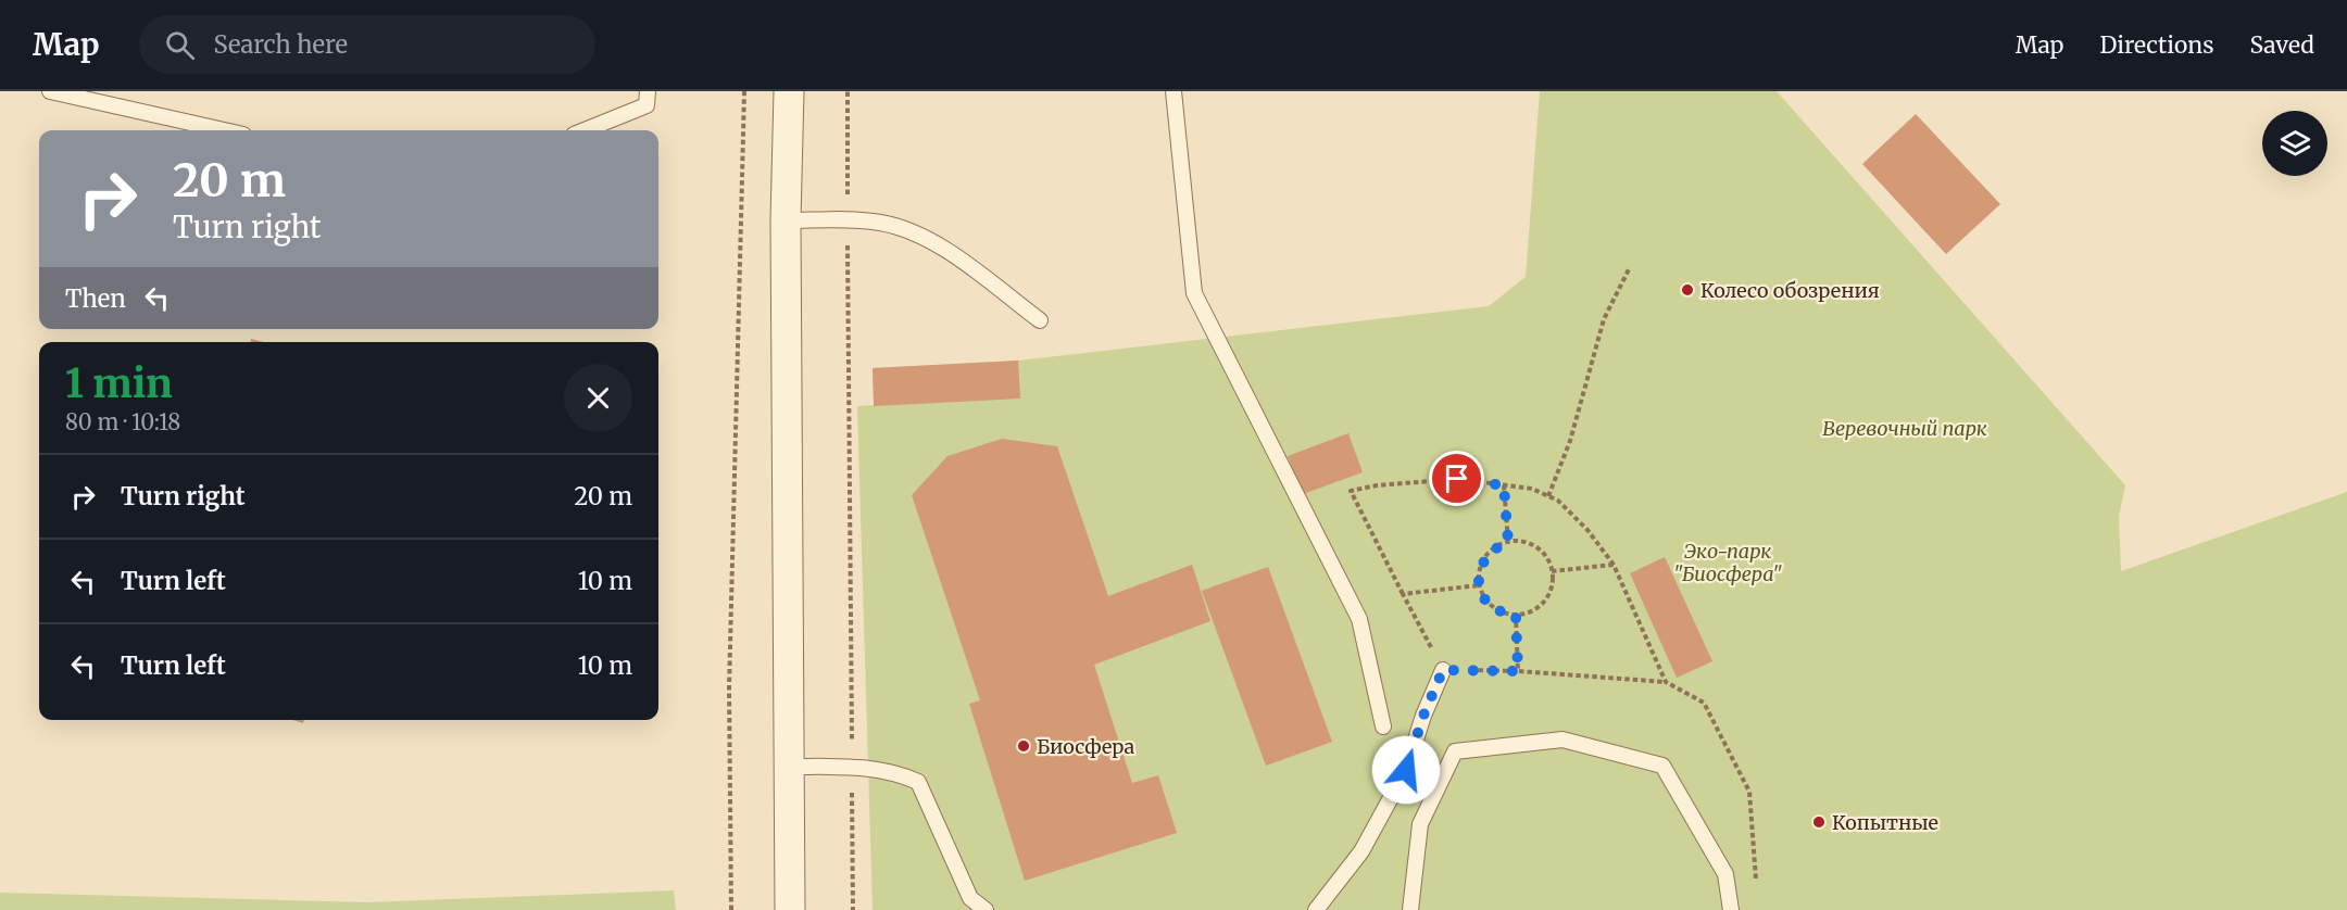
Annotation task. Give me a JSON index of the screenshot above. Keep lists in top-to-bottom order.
{
  "parks": ["Веревочный парк", "Эко-парк \"Биосфера\""],
  "places": ["Колесо обозрения", "Биосфера", "Копытные"],
  "page": {
    "header": "Map",
    "search": "Search here",
    "nav": ["Map", "Directions", "Saved"],
    "turn": ["20 m", "Turn right"],
    "then": "Then",
    "heading": ["1 min", "80 m · 10:18"],
    "list": [
      {
        "name": "Turn right",
        "value": "20 m"
      },
      {
        "name": "Turn left",
        "value": "10 m"
      },
      {
        "name": "Turn left",
        "value": "10 m"
      }
    ]
  }
}
